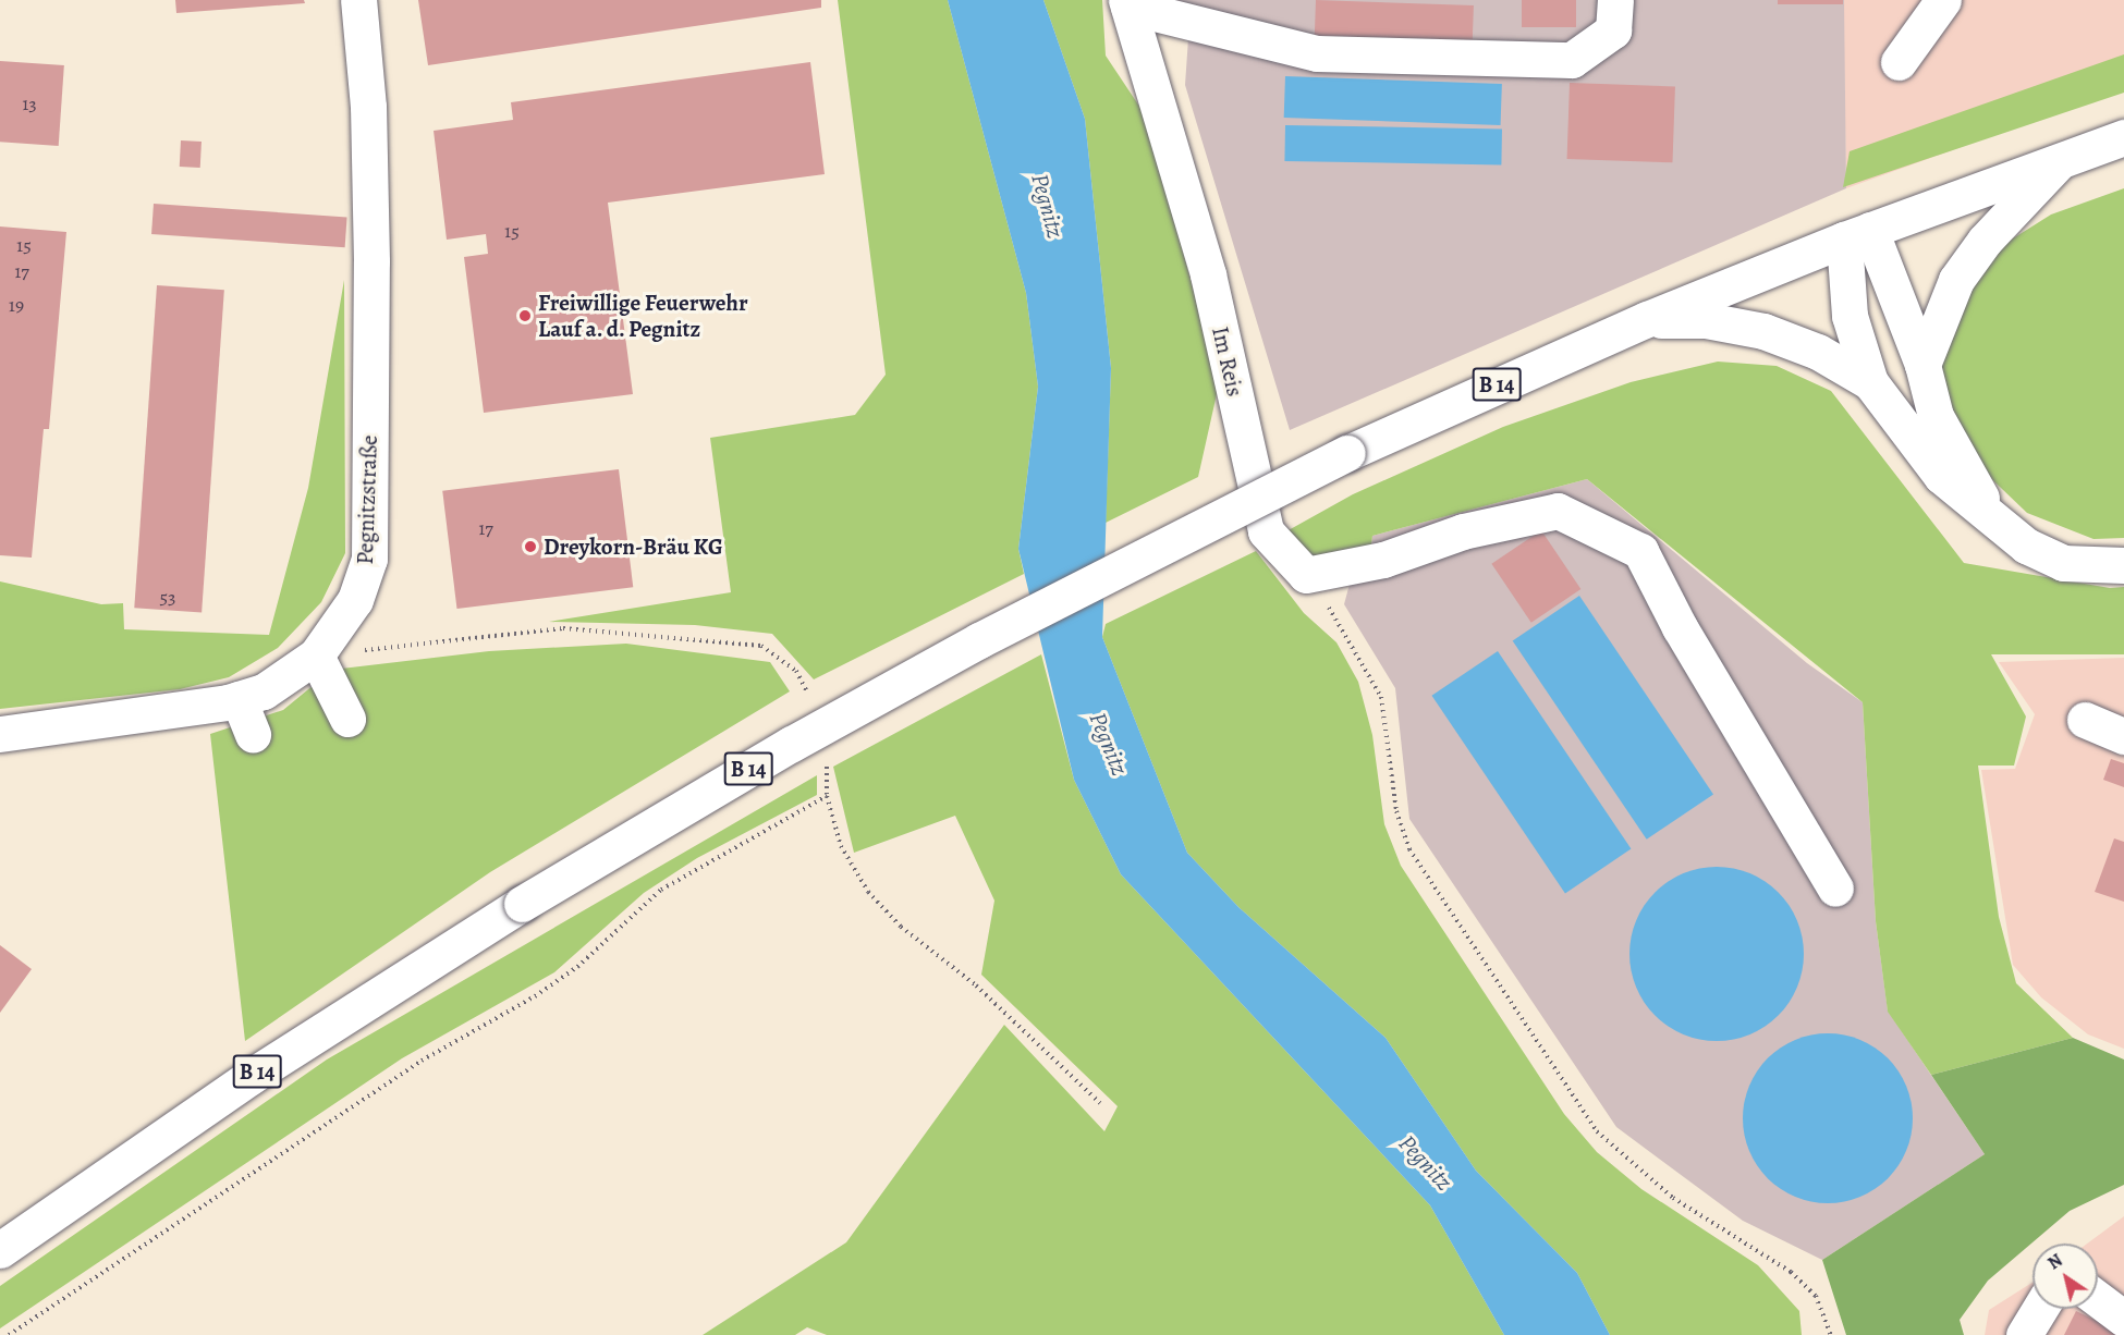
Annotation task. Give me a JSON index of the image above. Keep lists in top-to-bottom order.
{
  "streets": {
    "main road": ["Im Reis", "B 14", "Pegnitzstraße"]
  },
  "water": ["Pegnitz"],
  "places": ["Freiwillige Feuerwehr Lauf a. d. Pegnitz", "Dreykorn-Bräu KG"],
  "house_numbers": [
    "13",
    "15",
    "15",
    "17",
    "19",
    "17",
    "53"
  ],
  "north": "top left"
}
